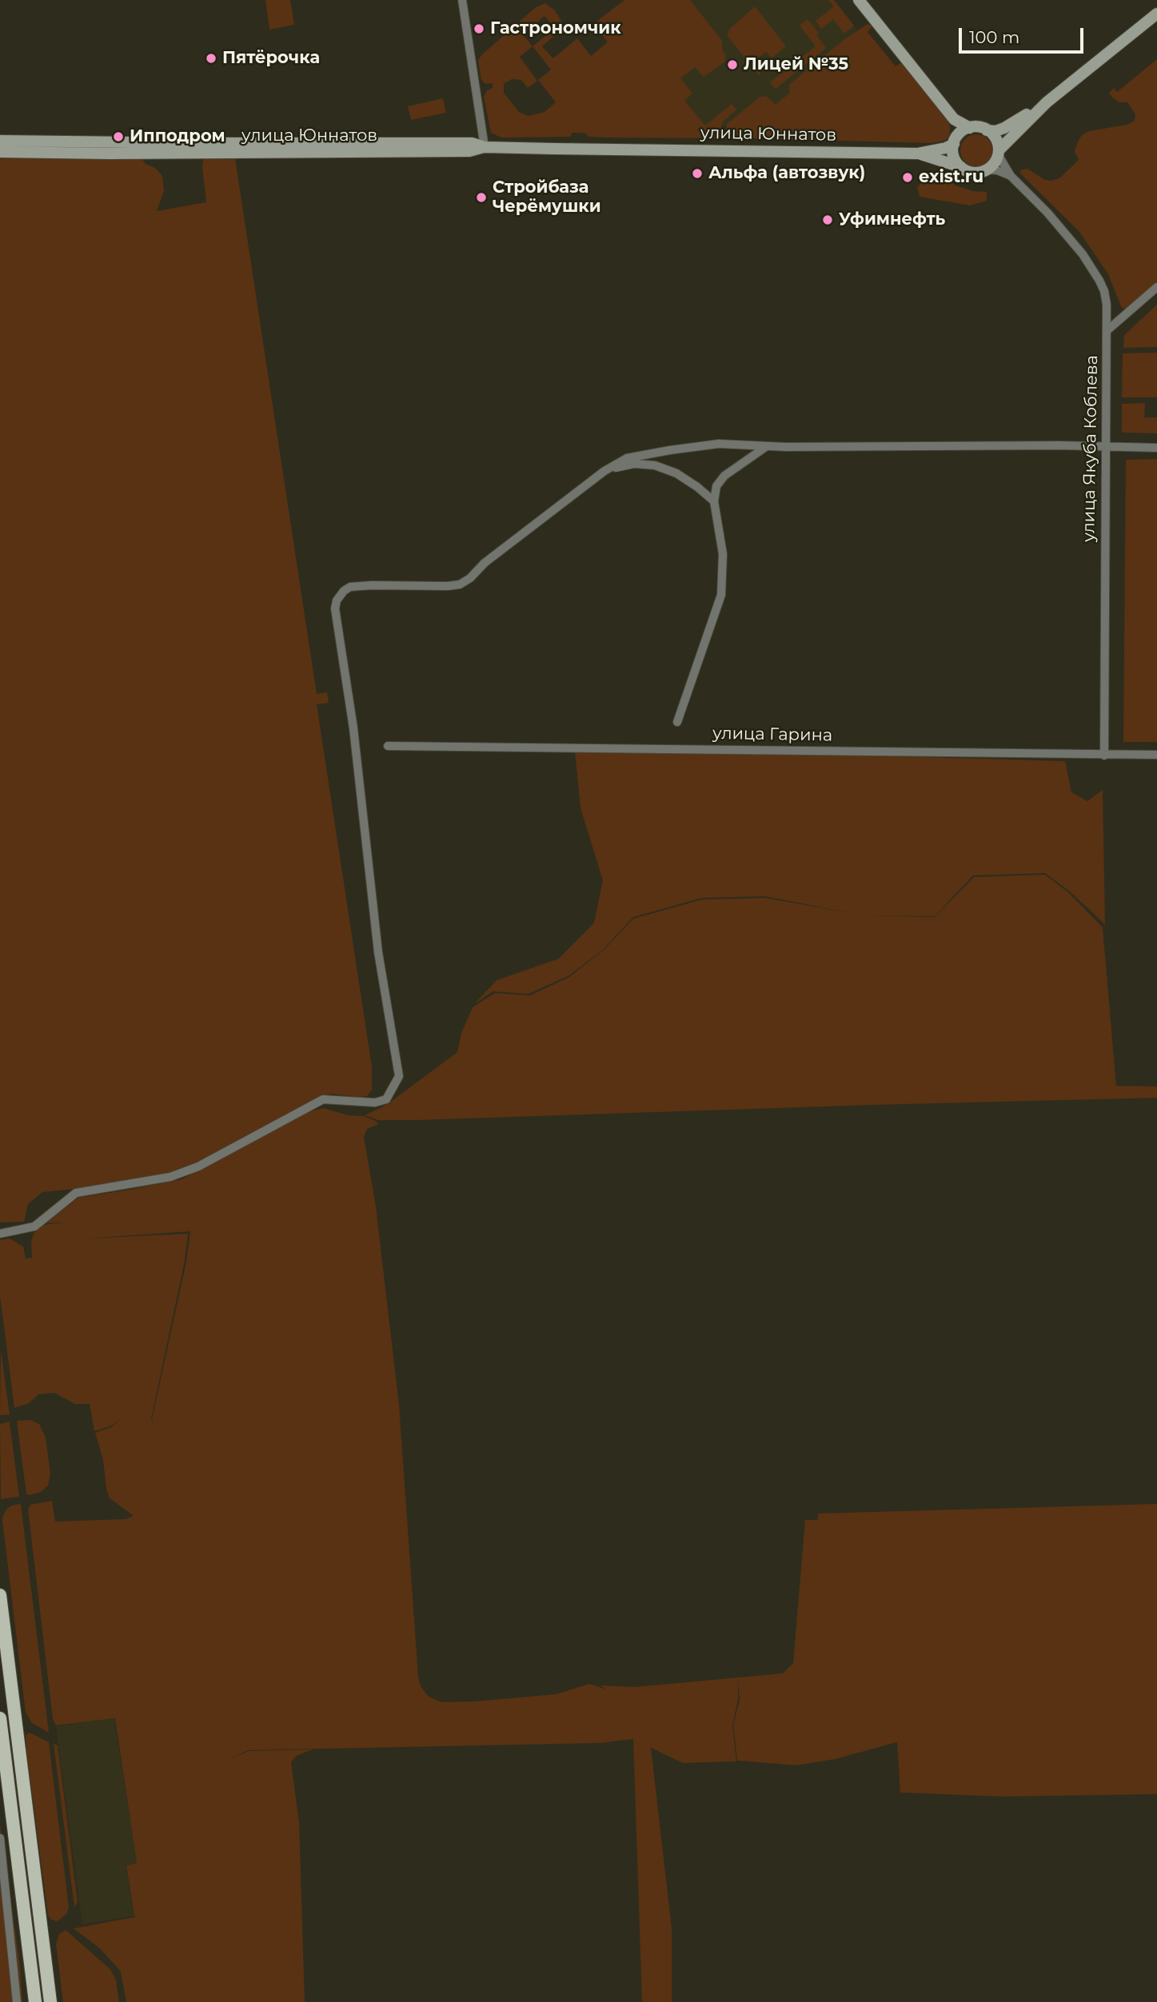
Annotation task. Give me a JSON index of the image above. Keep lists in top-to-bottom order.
{
  "streets": {
    "main road": ["улица Юннатов"],
    "street": ["улица Якуба Коблева", "улица Гарина"]
  },
  "crossings": [
    ["улица Юннатов", "улица Якуба Коблева"],
    ["улица Якуба Коблева", "улица Гарина"]
  ],
  "places": [
    "Гастрономчик",
    "Пятёрочка",
    "Лицей №35",
    "Ипподром",
    "Альфа (автозвук)",
    "exist.ru",
    "Стройбаза Черёмушки",
    "Уфимнефть"
  ],
  "scale_bar": "100 m"
}
